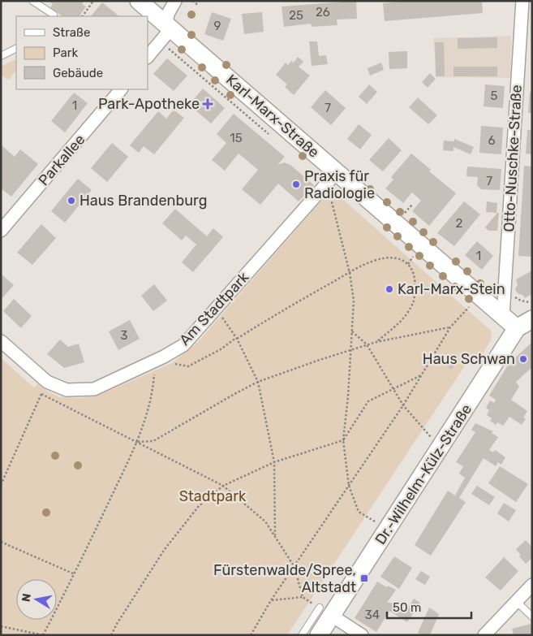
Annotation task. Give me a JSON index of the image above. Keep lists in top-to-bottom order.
{
  "streets": {
    "street": [
      "Karl-Marx-Straße",
      "Otto-Nuschke-Straße",
      "Parkallee",
      "Am Stadtpark",
      "Dr.-Wilhelm-Külz-Straße"
    ]
  },
  "crossings": [
    ["Karl-Marx-Straße", "Otto-Nuschke-Straße"],
    ["Karl-Marx-Straße", "Am Stadtpark"],
    ["Karl-Marx-Straße", "Dr.-Wilhelm-Külz-Straße"]
  ],
  "parks": ["Stadtpark"],
  "places": {
    "health": ["Park-Apotheke"],
    "other": [
      "Praxis für Radiologie",
      "Haus Brandenburg",
      "Karl-Marx-Stein",
      "Haus Schwan"
    ],
    "transit": ["Fürstenwalde/Spree, Altstadt"]
  },
  "house_numbers": [
    "26",
    "25",
    "9",
    "5",
    "1",
    "7",
    "15",
    "6",
    "7",
    "2",
    "1",
    "3",
    "34"
  ],
  "legend": ["Straße", "Park", "Gebäude"],
  "scale_bar": "50 m",
  "north": "left"
}
